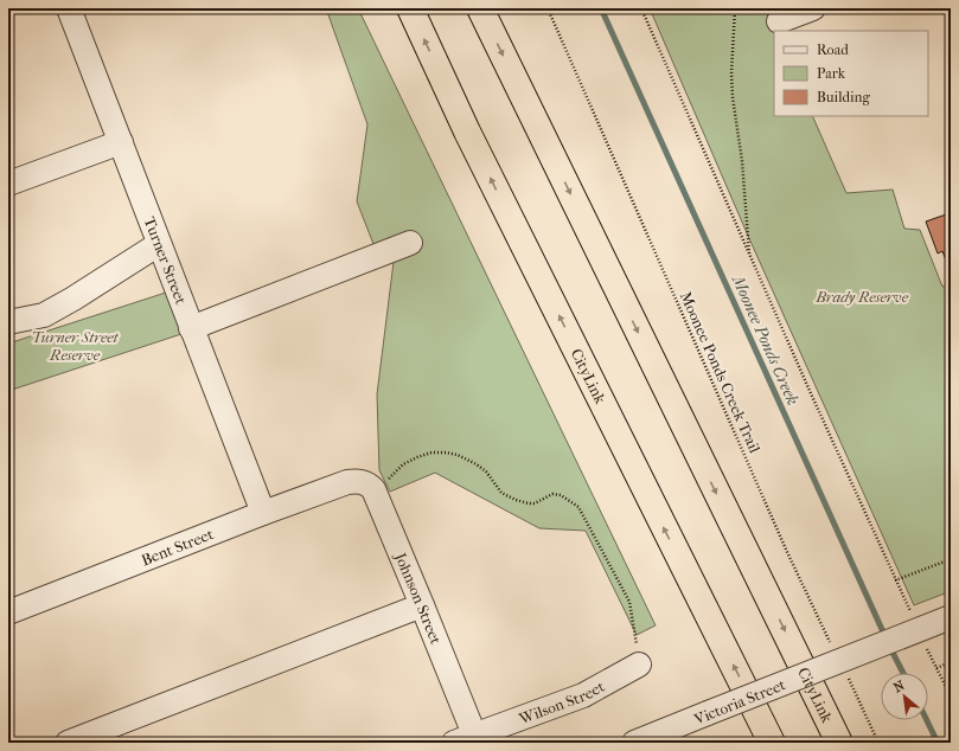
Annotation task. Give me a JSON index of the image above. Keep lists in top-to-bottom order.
{
  "streets": {
    "highway": ["CityLink"],
    "street": [
      "Turner Street",
      "Bent Street",
      "Johnson Street",
      "Wilson Street",
      "Victoria Street"
    ],
    "path": ["Moonee Ponds Creek Trail"]
  },
  "crossings": [
    ["Turner Street", "Bent Street"],
    ["Bent Street", "Johnson Street"],
    ["Johnson Street", "Wilson Street"]
  ],
  "water": ["Moonee Ponds Creek"],
  "parks": ["Brady Reserve", "Turner Street Reserve"],
  "legend": ["Road", "Park", "Building"],
  "north": "top left"
}
